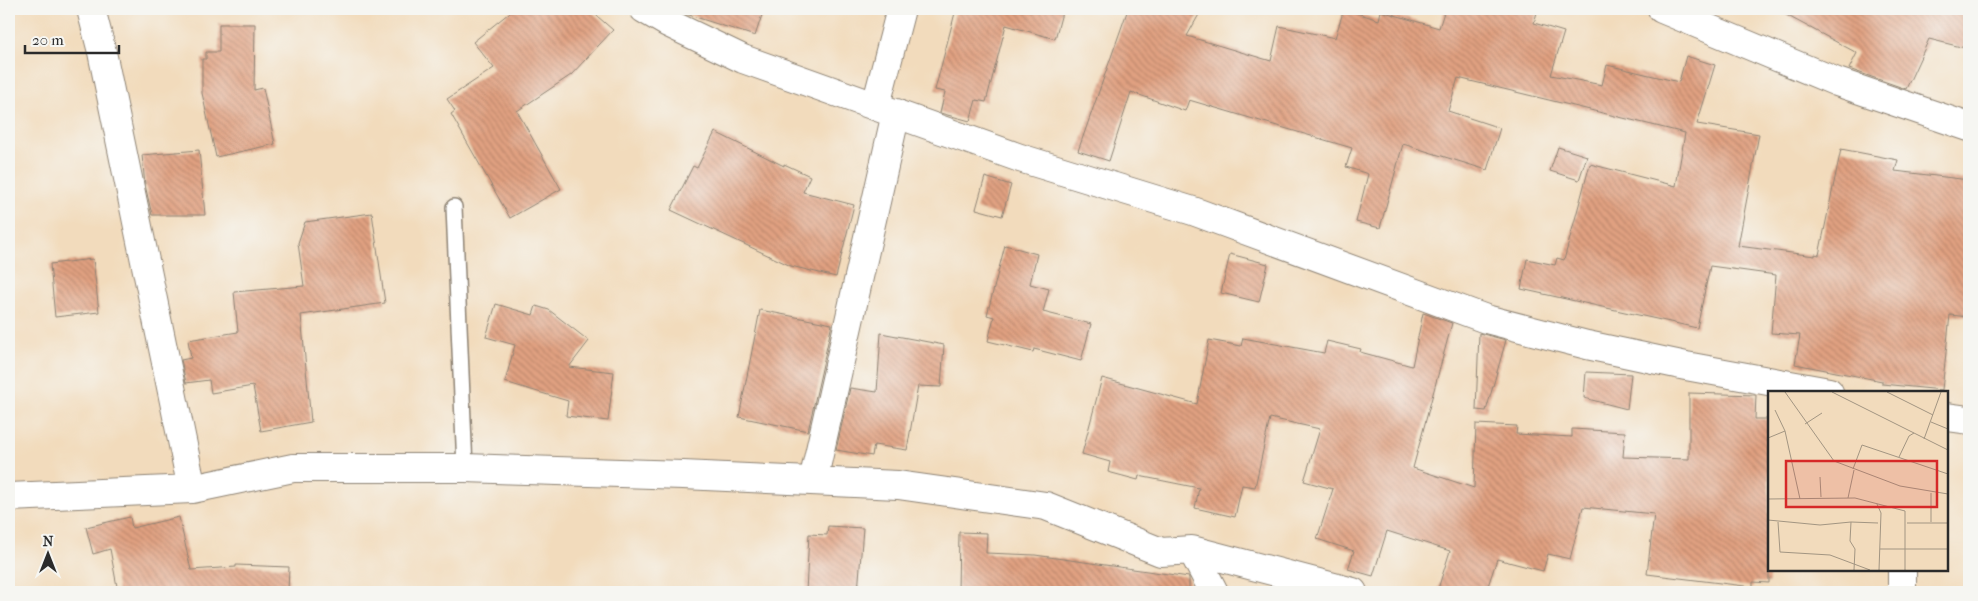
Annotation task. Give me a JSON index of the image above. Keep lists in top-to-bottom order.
{
  "scale_bar": "20 m",
  "north": "top"
}
